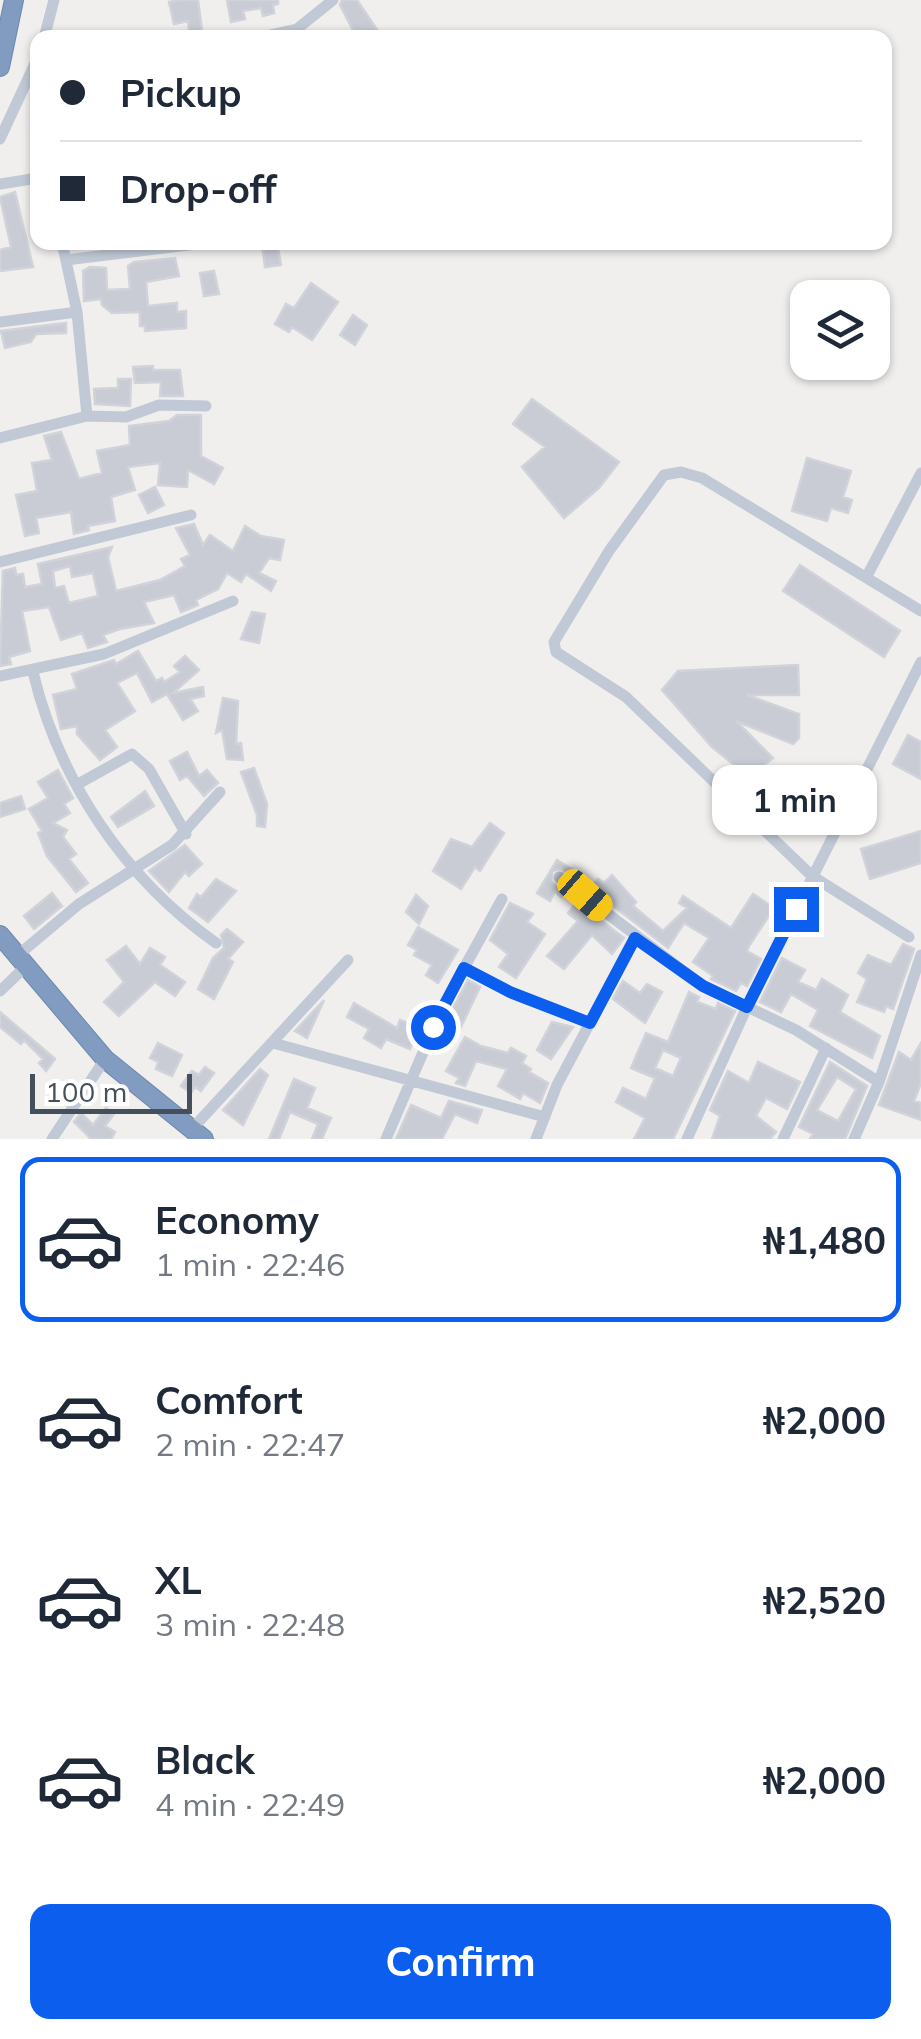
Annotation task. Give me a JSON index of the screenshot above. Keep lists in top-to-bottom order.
{
  "scale_bar": "100 m",
  "page": {
    "banner": ["Pickup", "Drop-off"],
    "bubble": "1 min",
    "scale": "100 m",
    "list": [
      {
        "name": "Economy",
        "note": "1 min · 22:46",
        "value": "₦1,480"
      },
      {
        "name": "Comfort",
        "note": "2 min · 22:47",
        "value": "₦2,000"
      },
      {
        "name": "XL",
        "note": "3 min · 22:48",
        "value": "₦2,520"
      },
      {
        "name": "Black",
        "note": "4 min · 22:49",
        "value": "₦2,000"
      }
    ],
    "buttons": "Confirm"
  }
}
